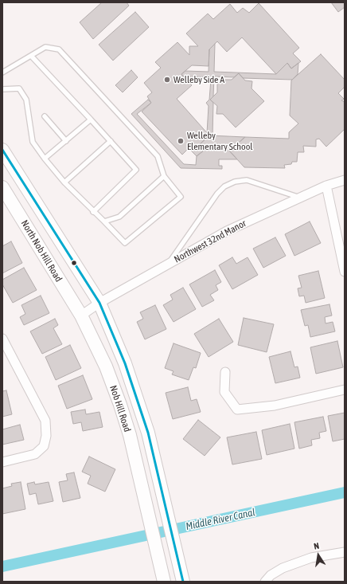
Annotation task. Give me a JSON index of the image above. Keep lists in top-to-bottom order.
{
  "streets": {
    "main road": ["North Nob Hill Road", "Nob Hill Road"],
    "street": ["Northwest 32nd Manor"]
  },
  "crossings": [
    ["Northwest 32nd Manor", "North Nob Hill Road"],
    ["Northwest 32nd Manor", "Nob Hill Road"],
    ["North Nob Hill Road", "Nob Hill Road"]
  ],
  "water": ["Middle River Canal"],
  "places": ["Welleby Side A", "Welleby Elementary School"],
  "north": "top"
}
